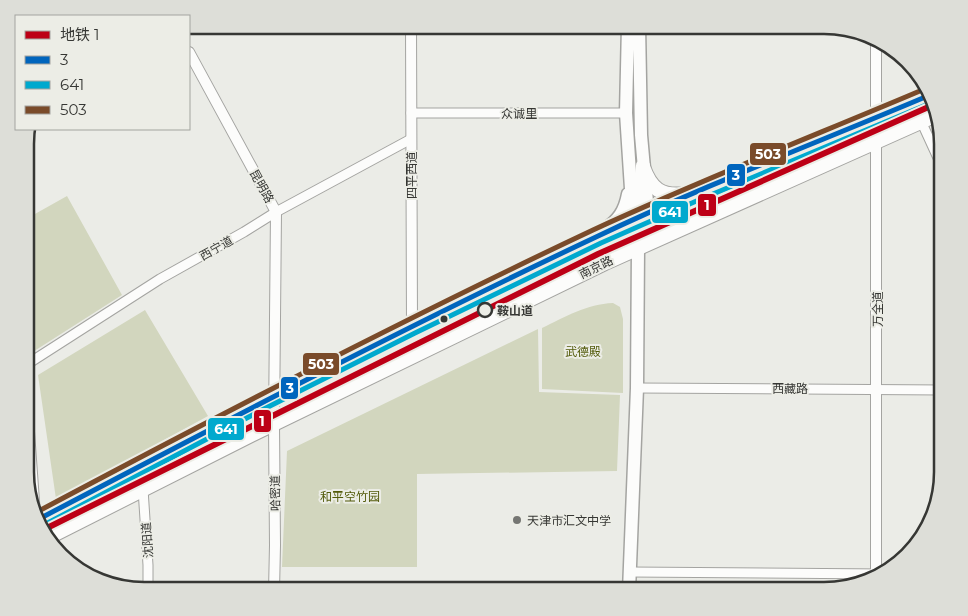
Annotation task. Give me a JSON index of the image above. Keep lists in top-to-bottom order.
{
  "streets": {
    "main road": ["南京路"],
    "street": [
      "众诚里",
      "四平西道",
      "昆明路",
      "西宁道",
      "万全道",
      "西藏路",
      "哈密道",
      "沈阳道"
    ]
  },
  "crossings": [
    ["众诚里", "四平西道"],
    ["四平西道", "西宁道"],
    ["昆明路", "西宁道"],
    ["昆明路", "哈密道"],
    ["南京路", "万全道"],
    ["南京路", "哈密道"],
    ["南京路", "沈阳道"],
    ["万全道", "西藏路"]
  ],
  "parks": ["武德殿", "和平空竹园"],
  "places": ["鞍山道", "天津市汇文中学"],
  "lines": [
    "transit line 503",
    "transit line 3",
    "transit line 641",
    "metro line 1"
  ],
  "legend": [
    "地铁 1",
    "3",
    "641",
    "503"
  ]
}
